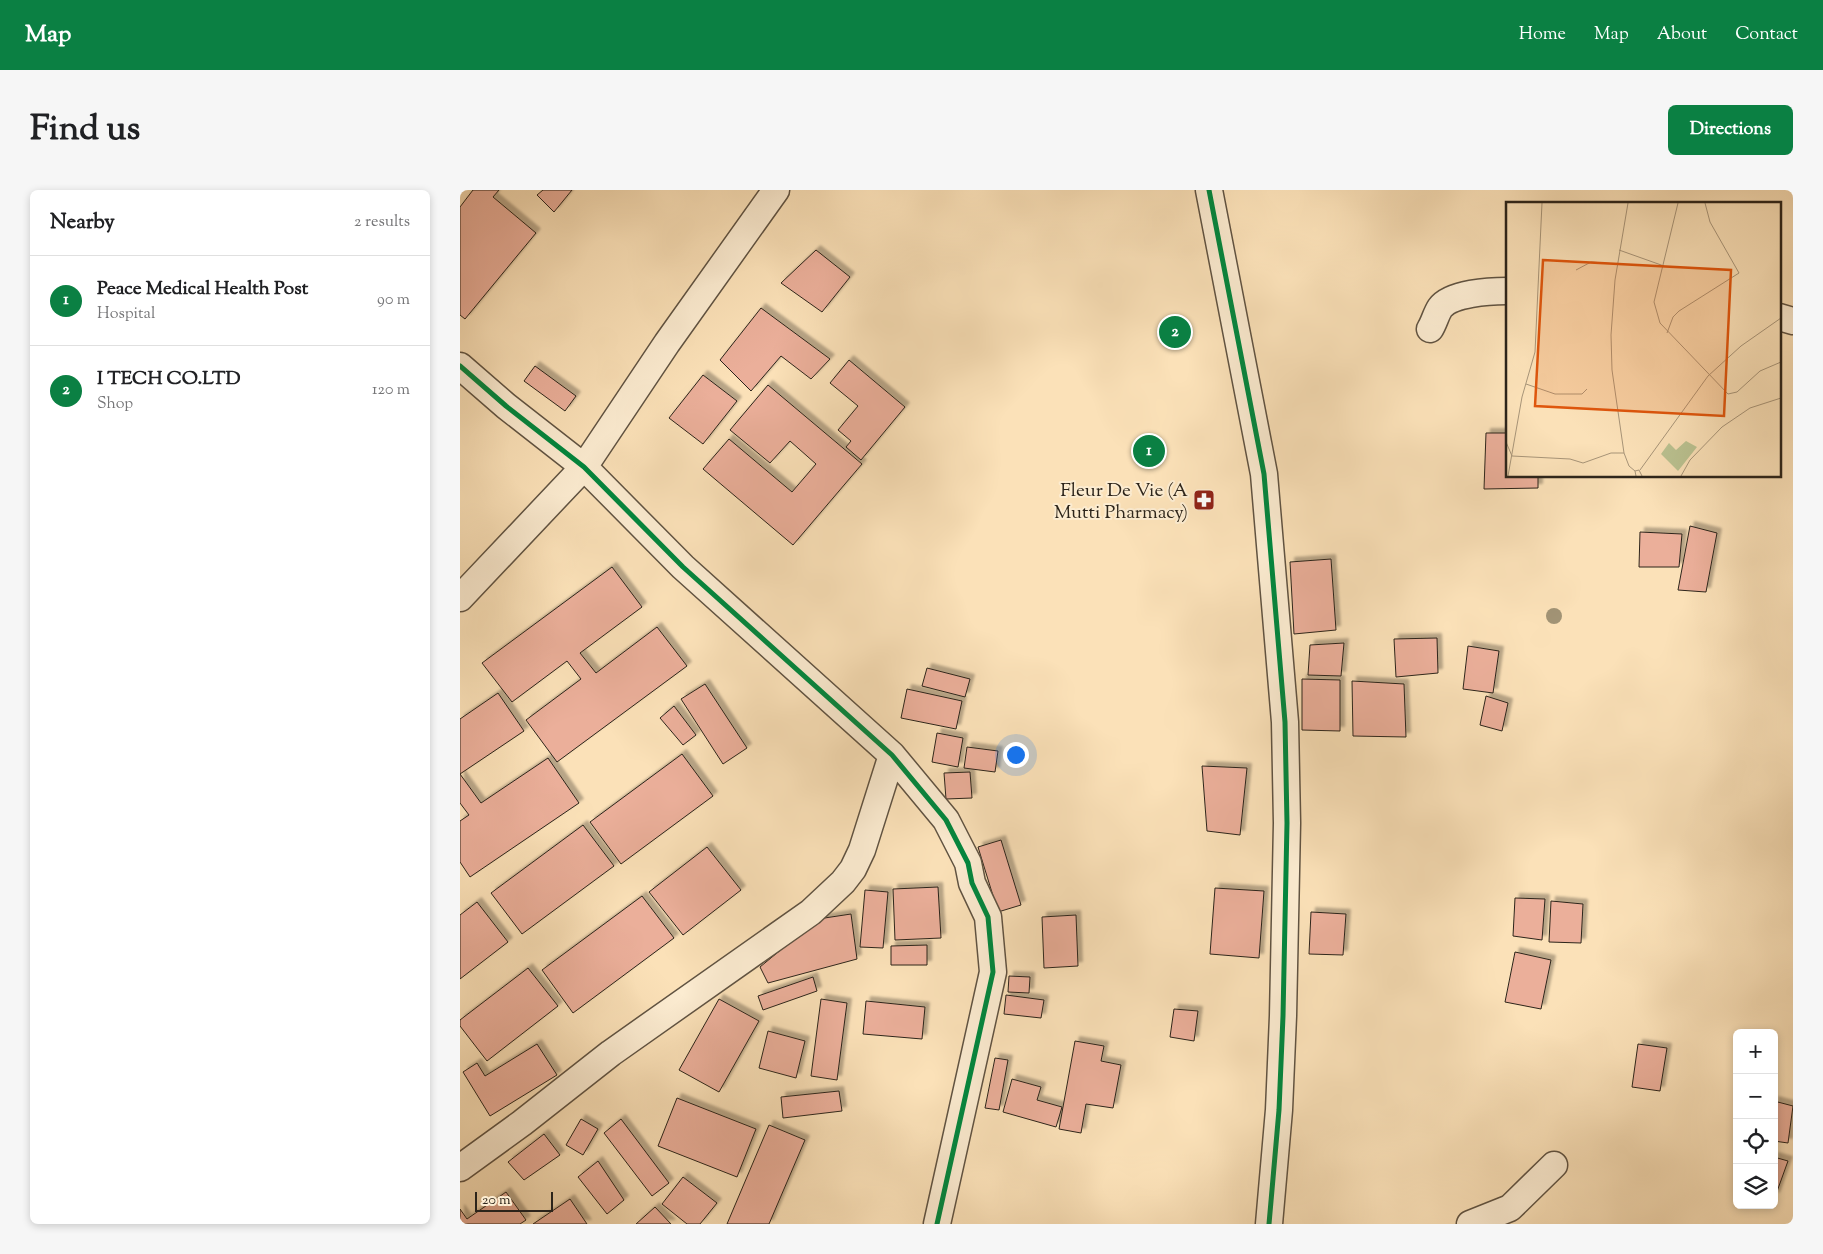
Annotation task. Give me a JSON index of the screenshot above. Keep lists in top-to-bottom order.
{
  "places": {
    "pharmacy": ["Fleur De Vie (A Mutti Pharmacy)"]
  },
  "scale_bar": "20 m",
  "page": {
    "header": "Map",
    "nav": [
      "Home",
      "Map",
      "About",
      "Contact"
    ],
    "title": "Find us",
    "buttons": "Directions",
    "heading": ["Nearby", "2 results"],
    "list": [
      {
        "mark": "1",
        "name": "Peace Medical Health Post",
        "note": "Hospital",
        "value": "90 m"
      },
      {
        "mark": "2",
        "name": "I TECH CO.LTD",
        "note": "Shop",
        "value": "120 m"
      }
    ],
    "pins": ["2", "1"],
    "map_buttons": ["+", "−"],
    "scale": "20 m"
  }
}
